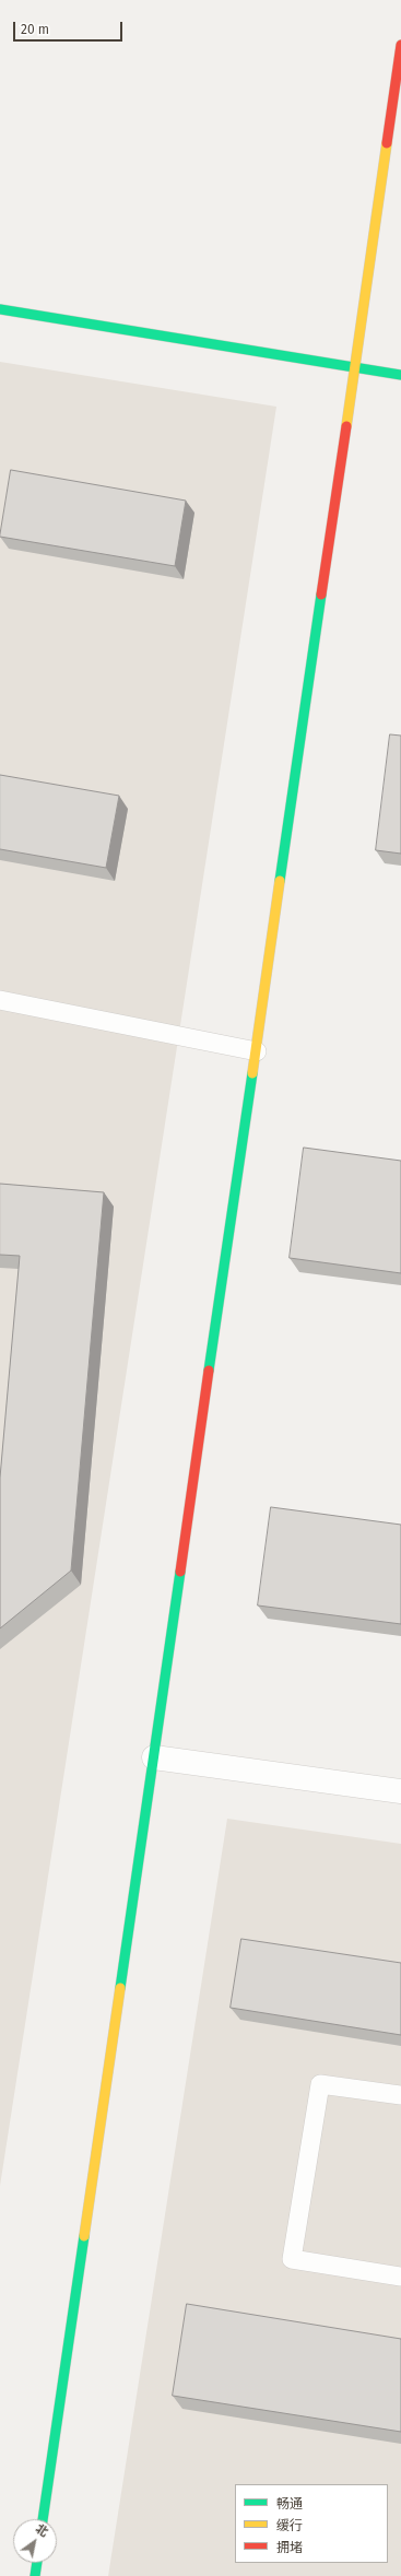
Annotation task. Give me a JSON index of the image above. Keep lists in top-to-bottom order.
{
  "legend": ["畅通", "缓行", "拥堵"],
  "scale_bar": "20 m",
  "north": "top right"
}
